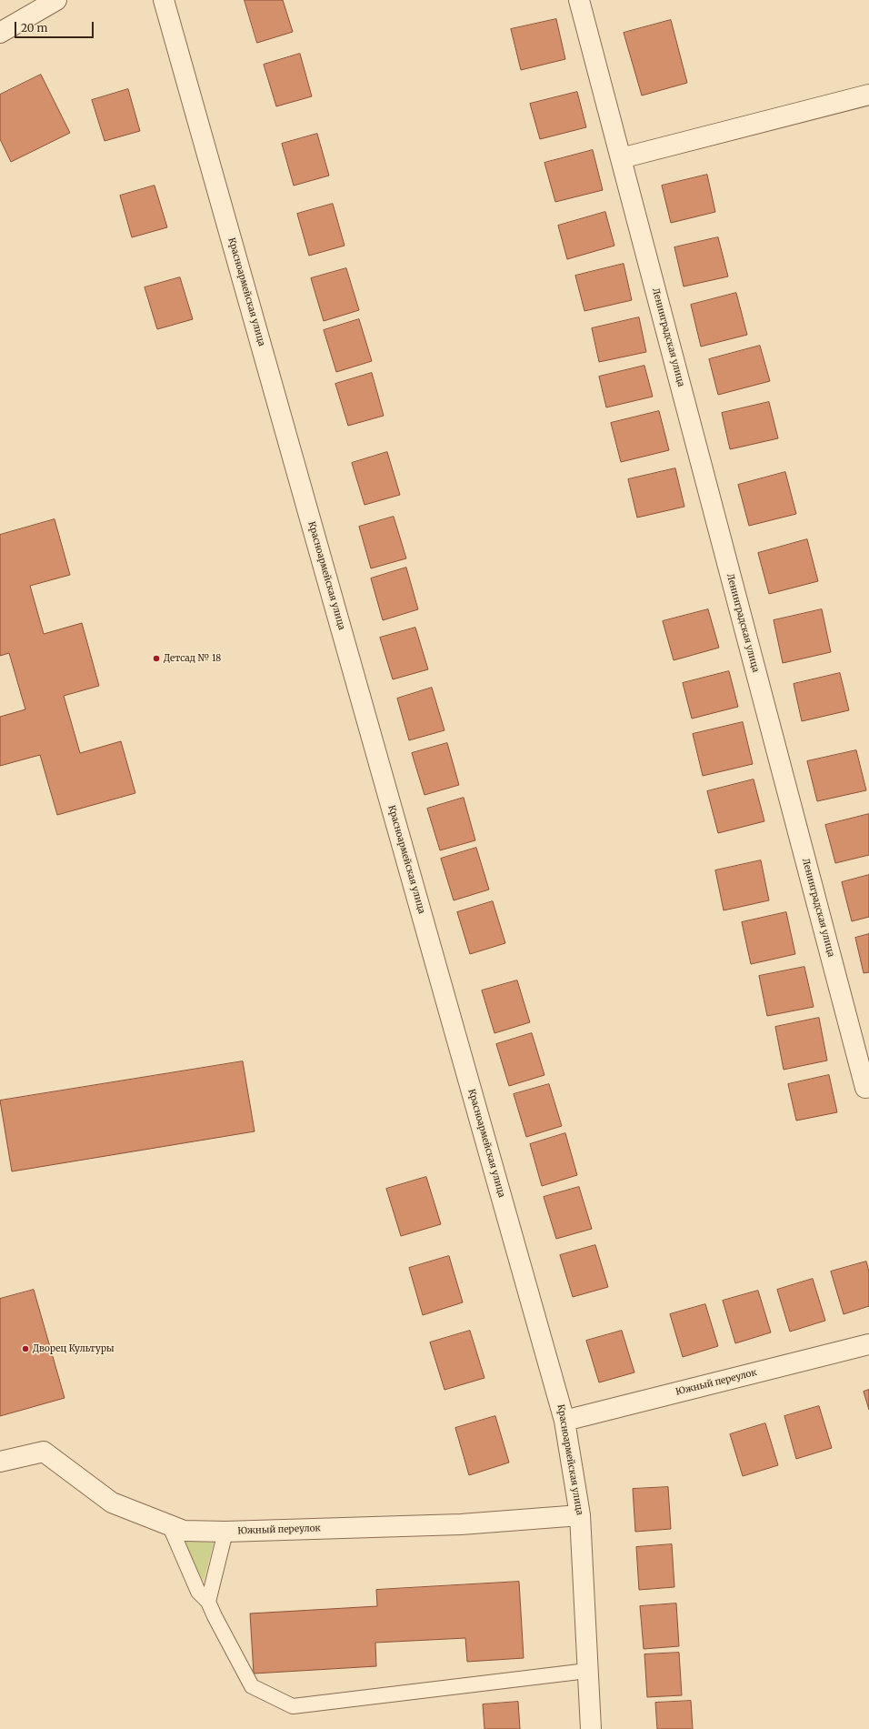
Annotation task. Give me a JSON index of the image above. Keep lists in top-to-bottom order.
{
  "streets": {
    "street": ["Красноармейская улица", "Ленинградская улица", "Южный переулок"]
  },
  "crossings": [
    ["Красноармейская улица", "Южный переулок"]
  ],
  "places": ["Детсад № 18", "Дворец Культуры"],
  "scale_bar": "20 m"
}
